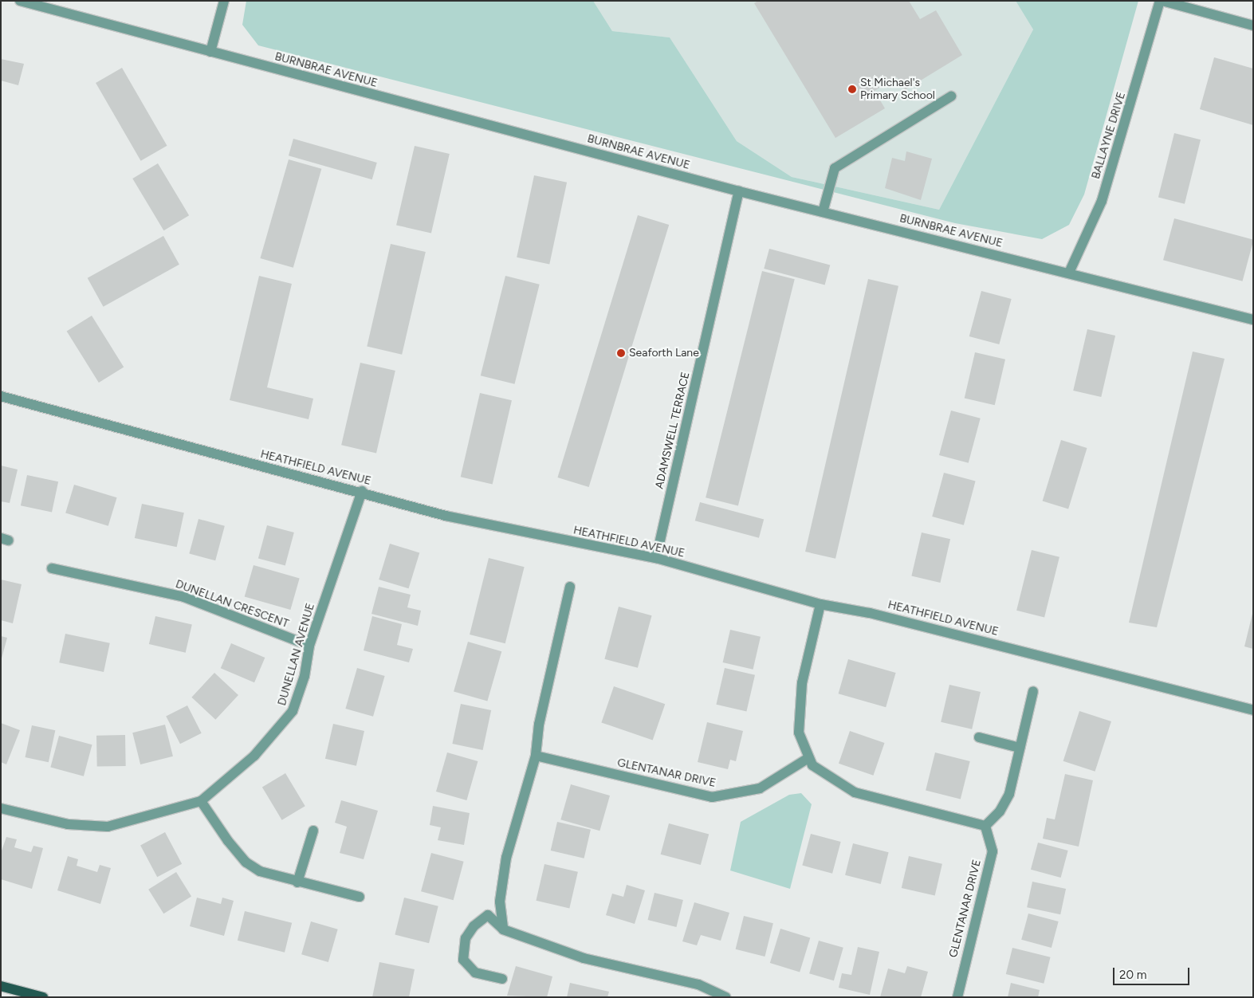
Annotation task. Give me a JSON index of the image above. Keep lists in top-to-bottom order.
{
  "streets": {
    "street": [
      "BURNBRAE AVENUE",
      "BALLAYNE DRIVE",
      "ADAMSWELL TERRACE",
      "HEATHFIELD AVENUE",
      "DUNELLAN CRESCENT",
      "DUNELLAN AVENUE",
      "GLENTANAR DRIVE"
    ]
  },
  "crossings": [
    ["BURNBRAE AVENUE", "BALLAYNE DRIVE"],
    ["BURNBRAE AVENUE", "ADAMSWELL TERRACE"],
    ["ADAMSWELL TERRACE", "HEATHFIELD AVENUE"],
    ["HEATHFIELD AVENUE", "DUNELLAN AVENUE"],
    ["DUNELLAN CRESCENT", "DUNELLAN AVENUE"]
  ],
  "places": ["St Michael's Primary School", "Seaforth Lane"],
  "scale_bar": "20 m"
}
